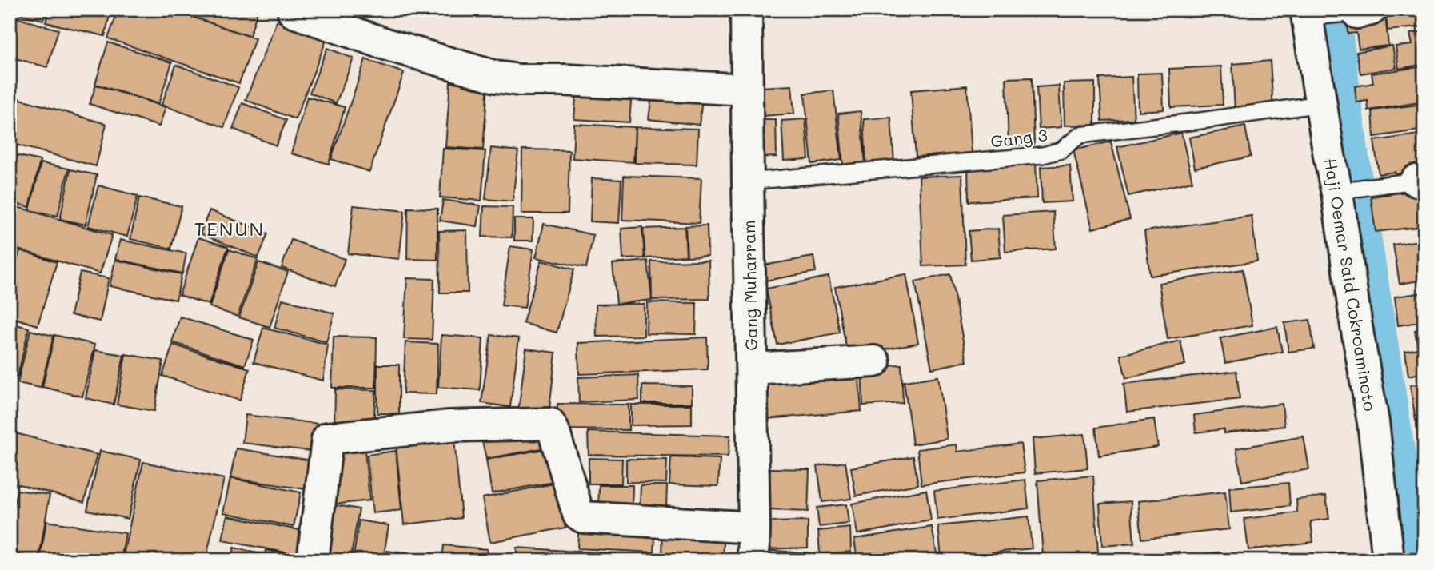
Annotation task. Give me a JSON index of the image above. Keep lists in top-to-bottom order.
{
  "streets": {
    "street": ["Haji Oemar Said Cokroaminoto", "Gang Muharram"],
    "lane": ["Gang 3"]
  },
  "crossings": [
    ["Gang 3", "Haji Oemar Said Cokroaminoto"],
    ["Gang 3", "Gang Muharram"]
  ],
  "districts": ["TENUN"]
}
